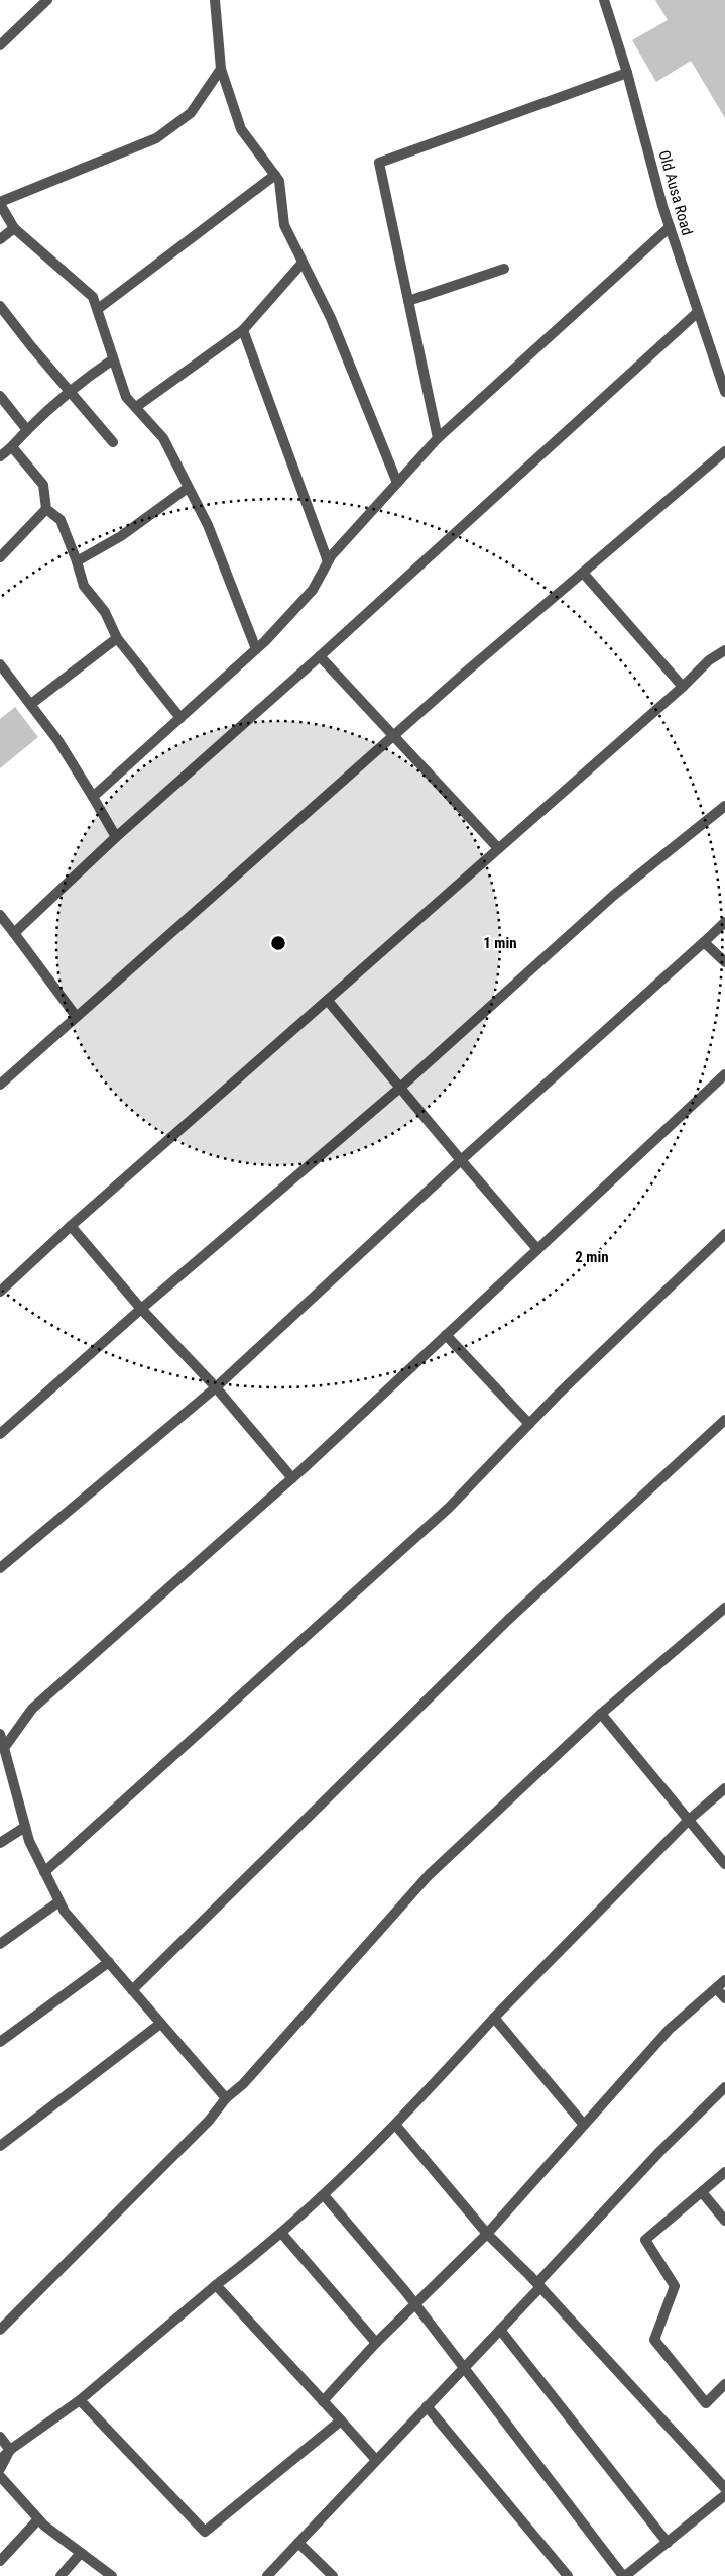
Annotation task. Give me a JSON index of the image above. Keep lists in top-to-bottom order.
{
  "streets": {
    "street": ["Old Ausa Road"]
  },
  "rings": ["1 min", "2 min"]
}
